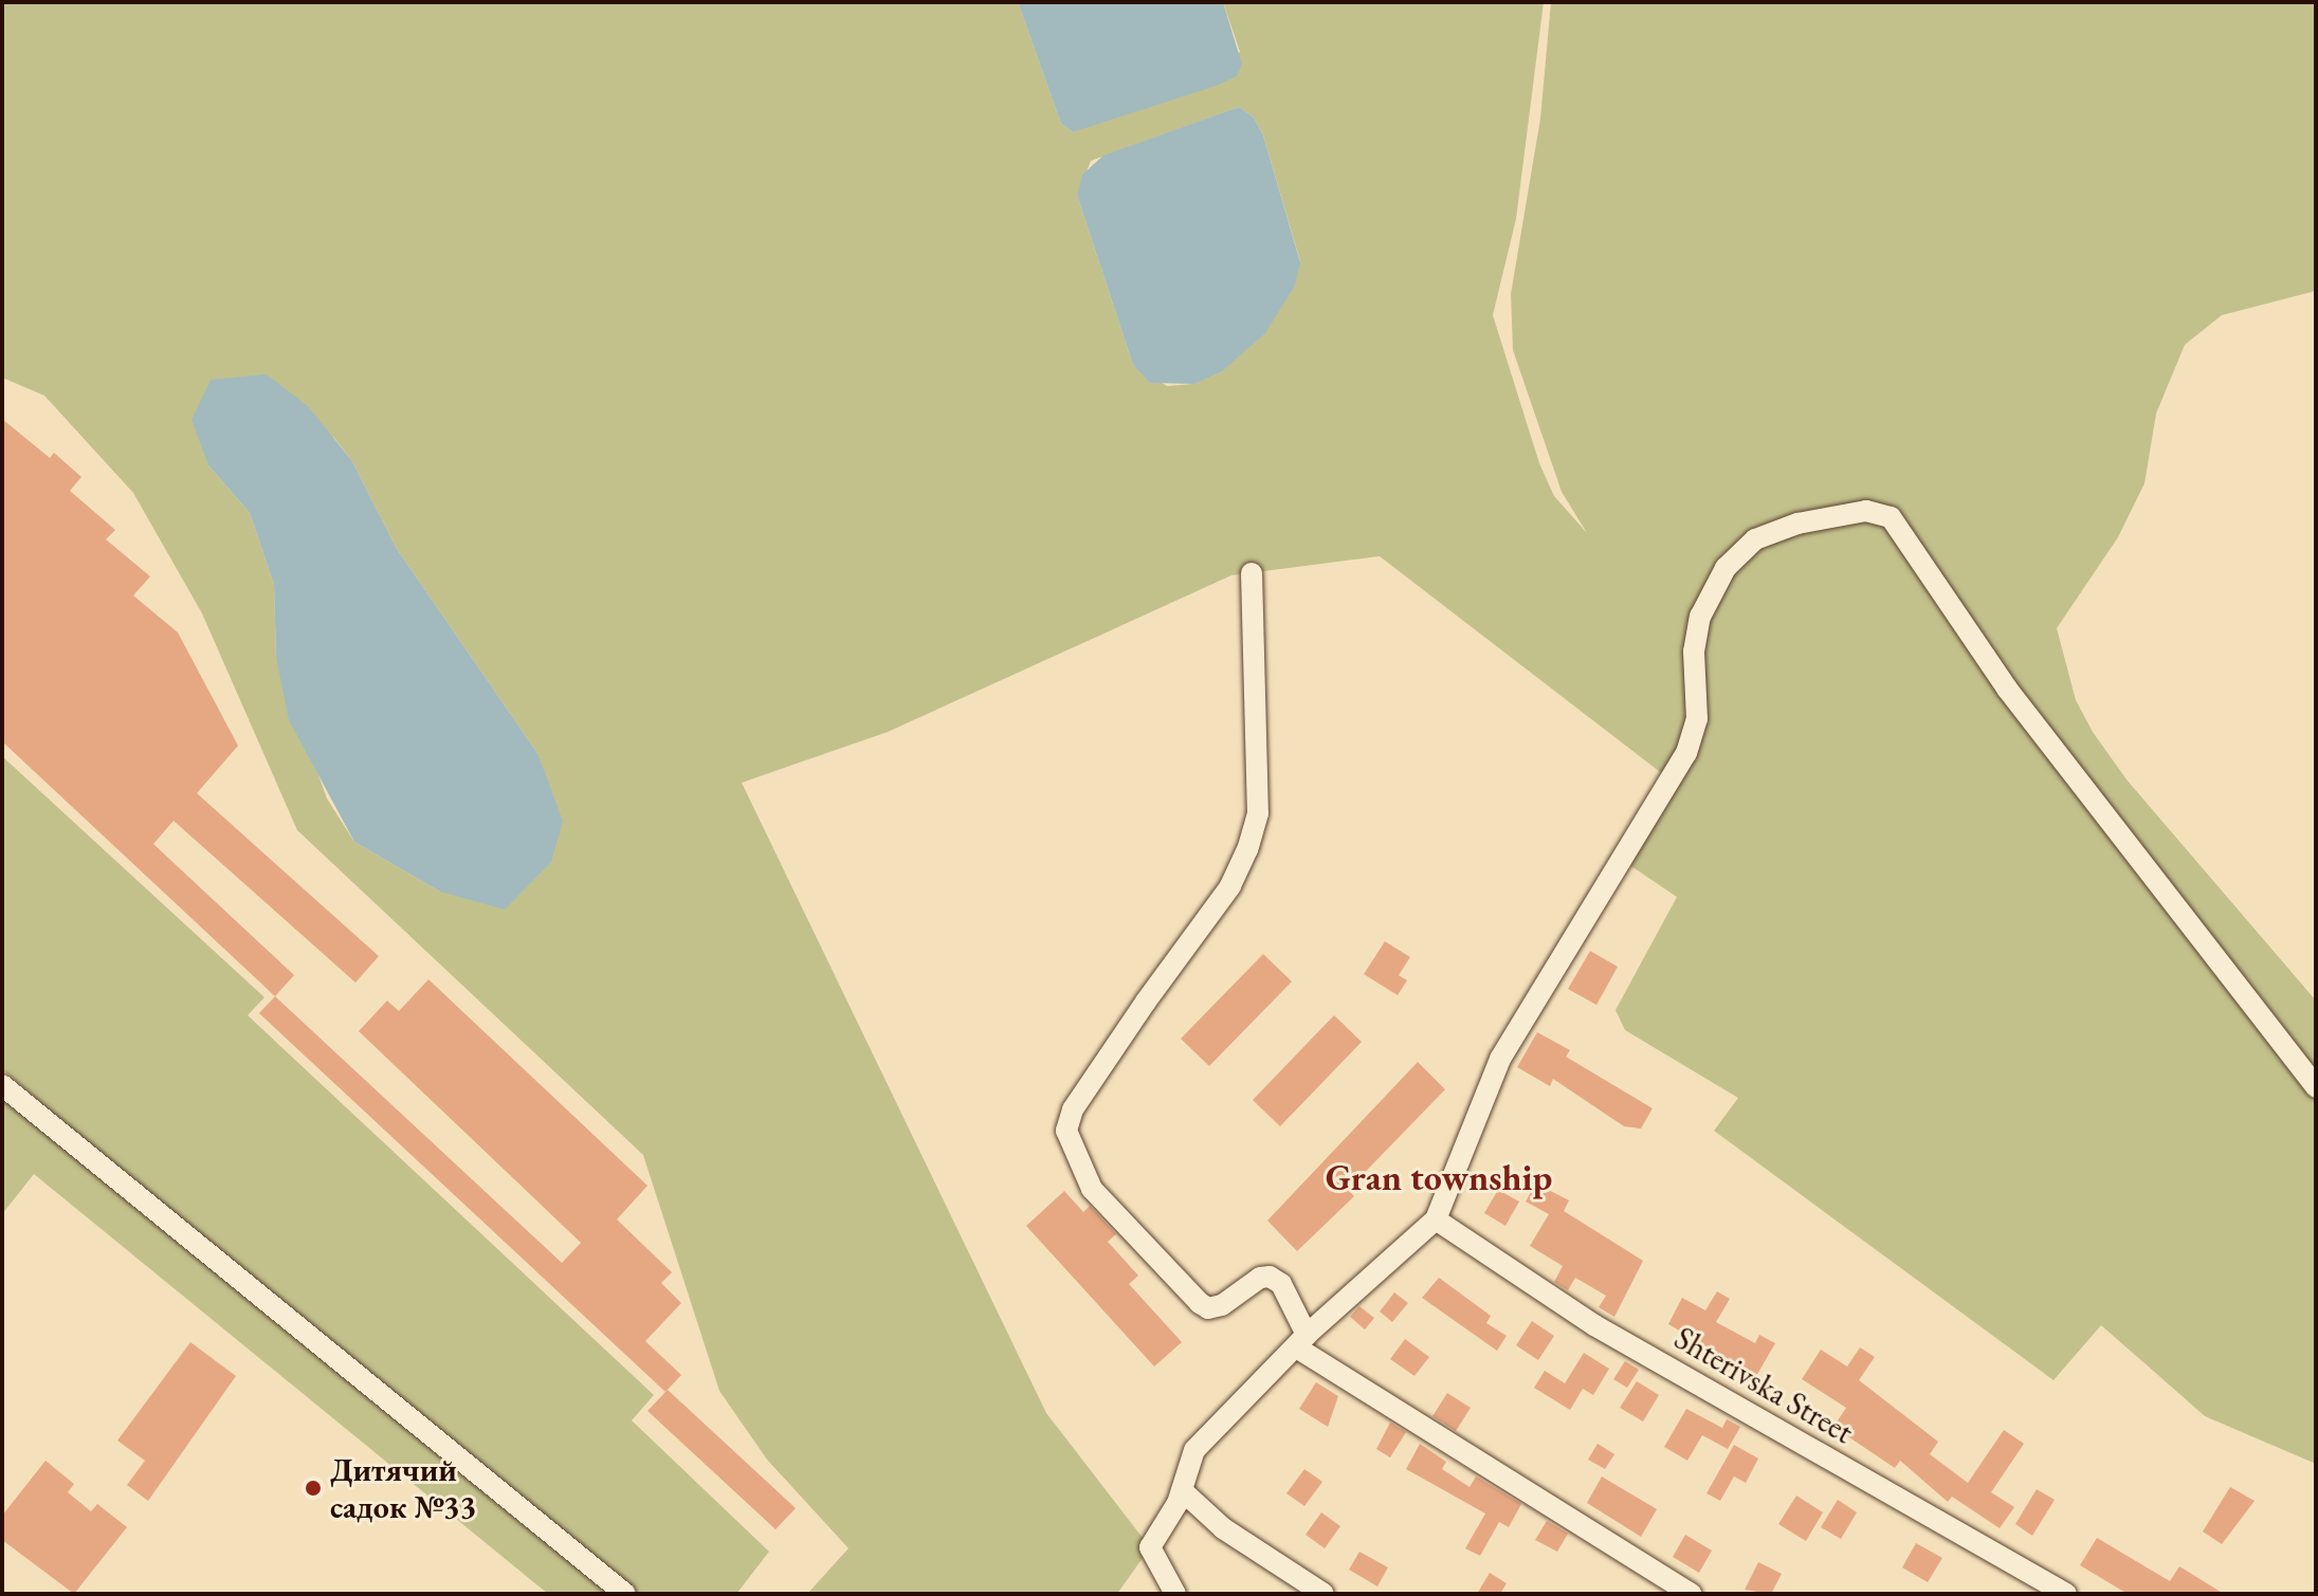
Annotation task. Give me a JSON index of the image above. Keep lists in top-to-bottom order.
{
  "streets": {
    "street": ["Shterivska Street"]
  },
  "districts": ["Gran township"],
  "places": ["Дитячий садок №33"]
}
